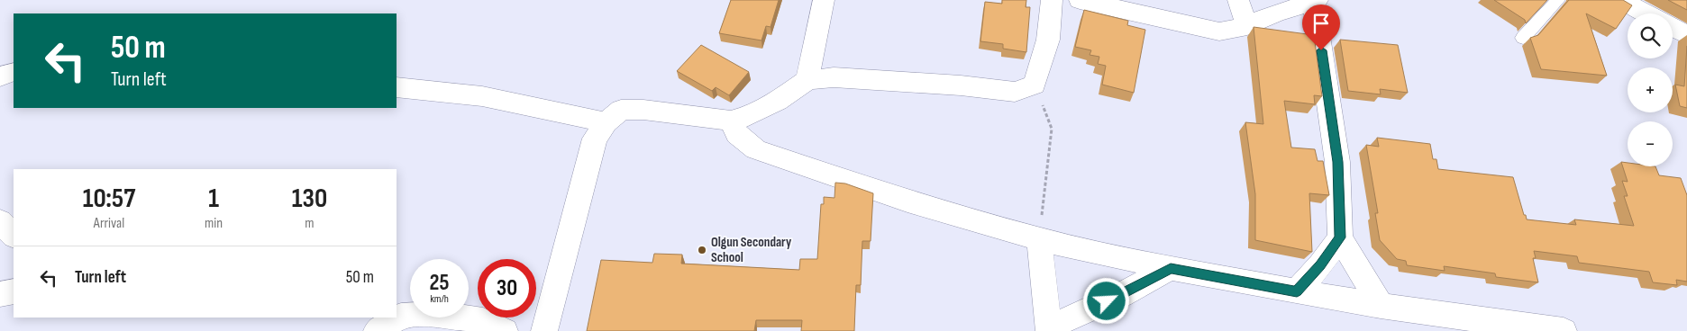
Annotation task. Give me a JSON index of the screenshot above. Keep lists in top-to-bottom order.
{
  "places": ["Olgun Secondary School"],
  "page": {
    "map_buttons": ["+", "−"],
    "turn": ["50 m", "Turn left"],
    "eta": [
      "10:57",
      "Arrival",
      "1",
      "min",
      "130",
      "m"
    ],
    "list": [
      {
        "name": "Turn left",
        "value": "50 m"
      }
    ],
    "speed": "25 km/h",
    "limit": "30"
  }
}
